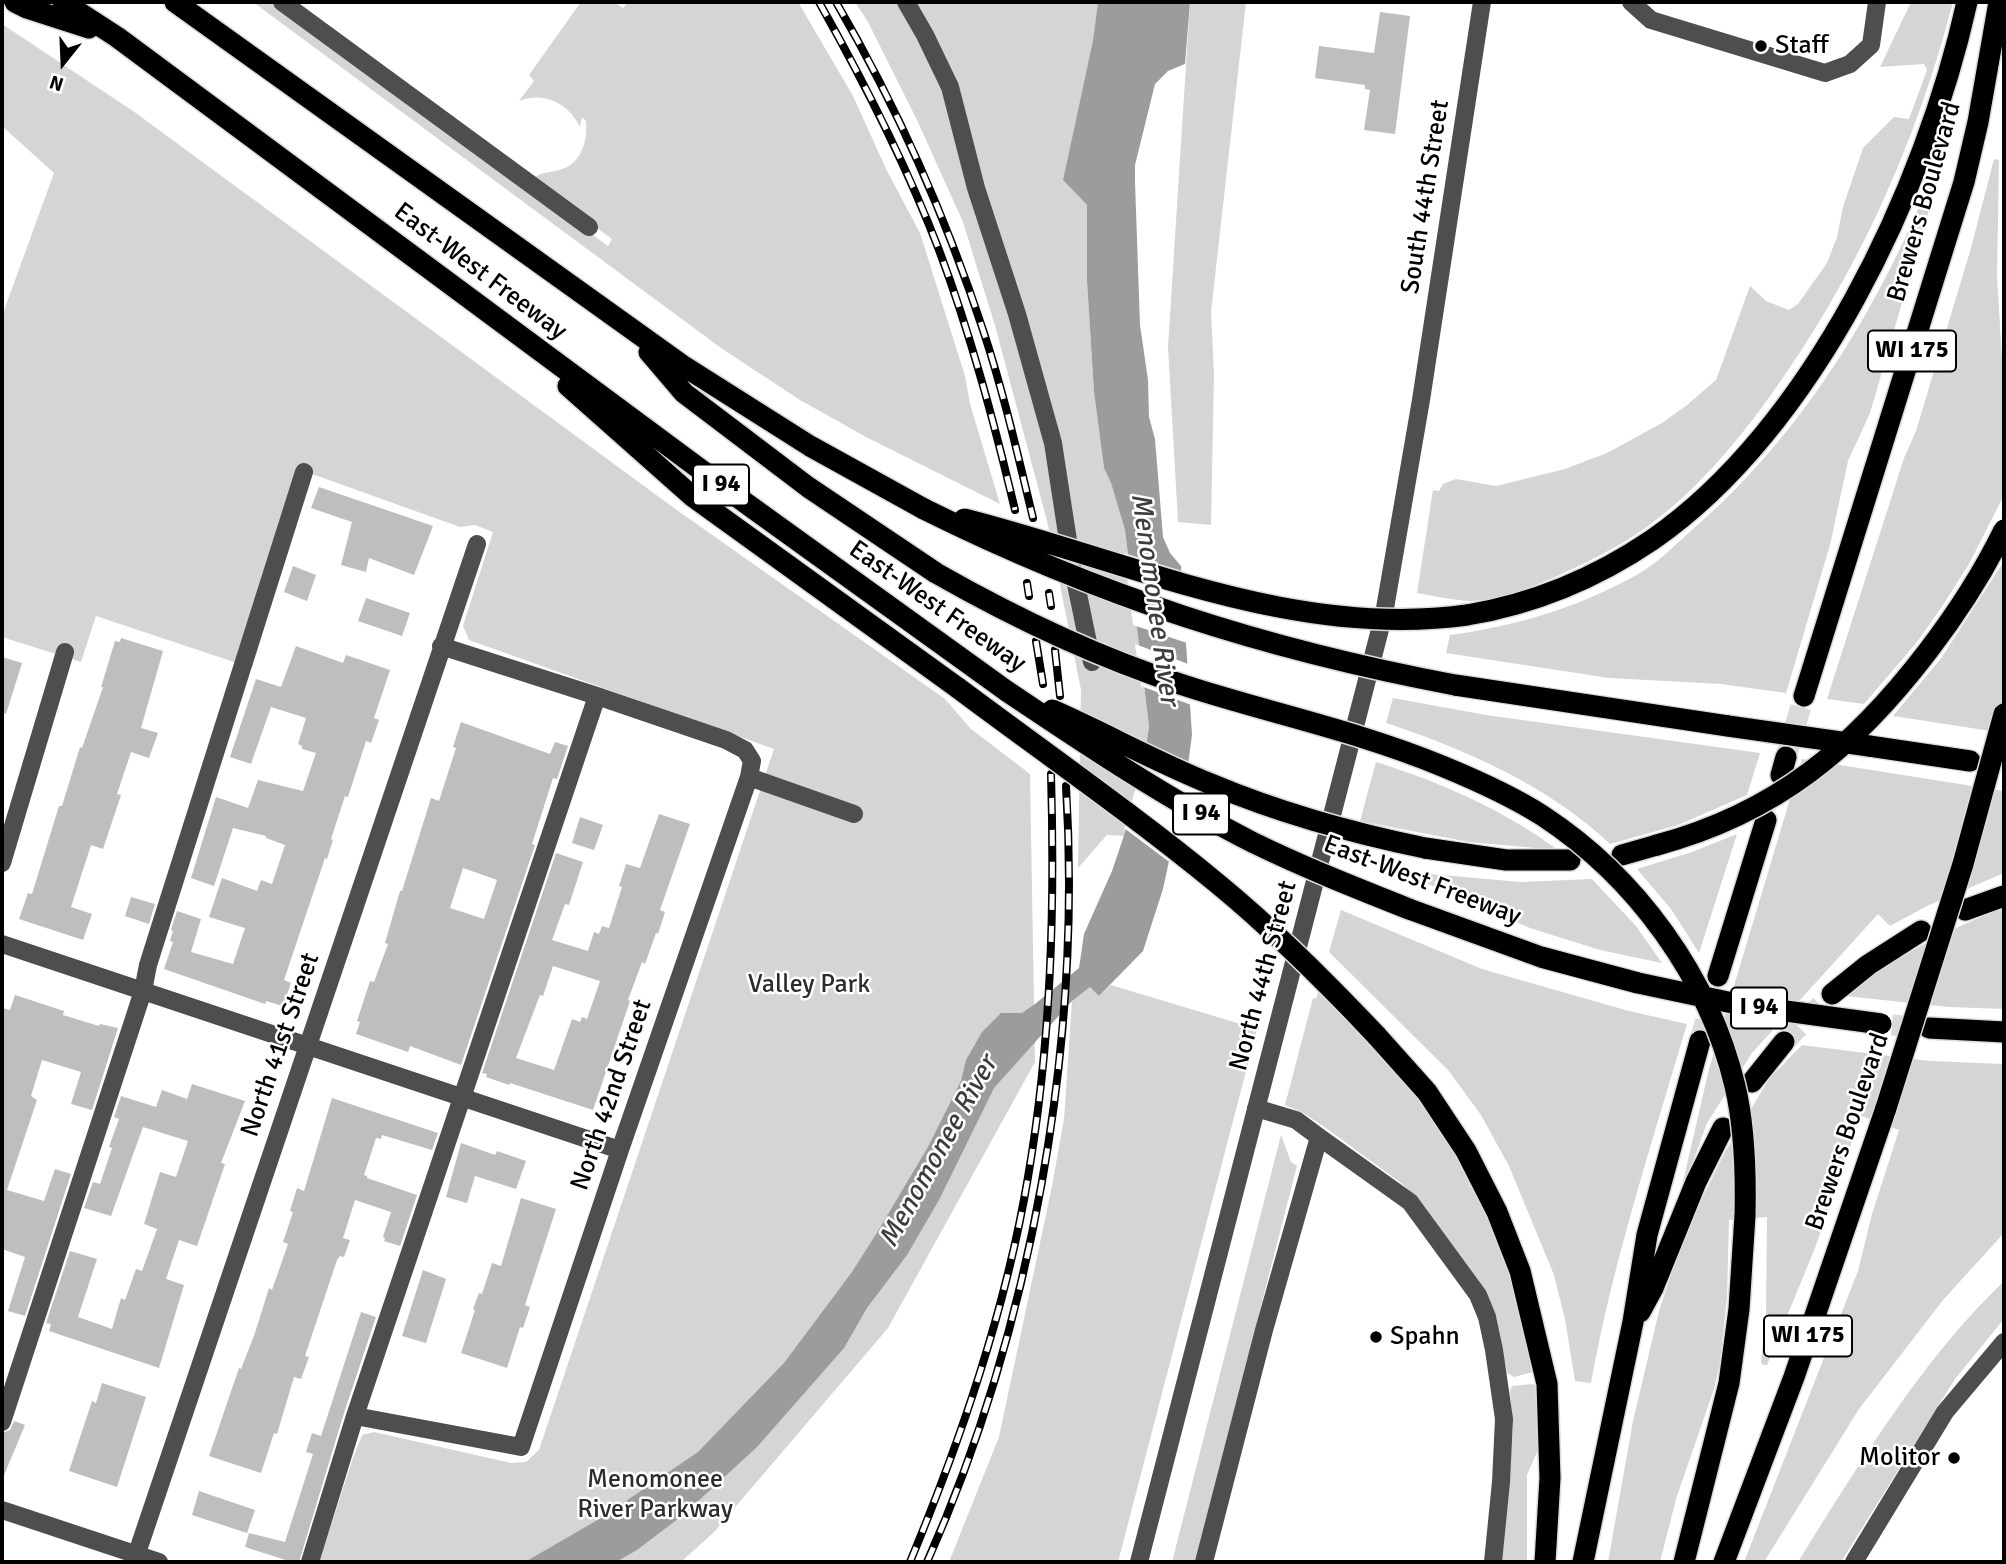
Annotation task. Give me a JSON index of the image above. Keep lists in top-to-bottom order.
{
  "streets": {
    "highway": [
      "Brewers Boulevard",
      "East-West Freeway",
      "WI 175",
      "I 94"
    ],
    "street": [
      "South 44th Street",
      "North 44th Street",
      "North 41st Street",
      "North 42nd Street"
    ]
  },
  "crossings": [
    ["South 44th Street", "North 44th Street"]
  ],
  "water": ["Menomonee River"],
  "parks": ["Valley Park", "Menomonee River Parkway"],
  "places": ["Staff", "Spahn", "Molitor"],
  "north": "bottom"
}
